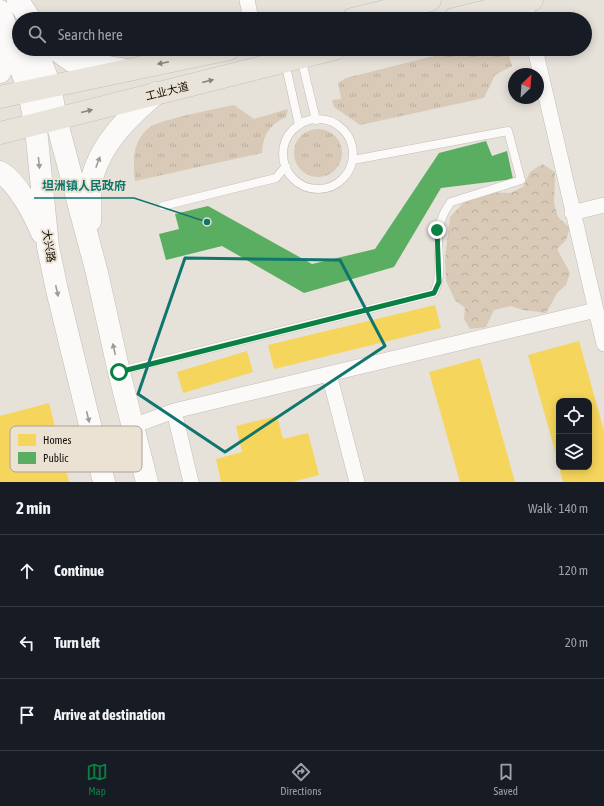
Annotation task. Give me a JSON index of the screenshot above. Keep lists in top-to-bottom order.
{
  "streets": {
    "main road": ["工业大道", "大兴路"]
  },
  "crossings": [
    ["工业大道", "大兴路"]
  ],
  "places": ["坦洲镇人民政府"],
  "legend": ["Homes", "Public"],
  "north": "top right",
  "page": {
    "search": "Search here",
    "heading": ["2 min", "Walk · 140 m"],
    "list": [
      ["Continue", "120 m"],
      ["Turn left", "20 m"],
      "Arrive at destination"
    ],
    "nav": ["Map", "Directions", "Saved"]
  }
}
